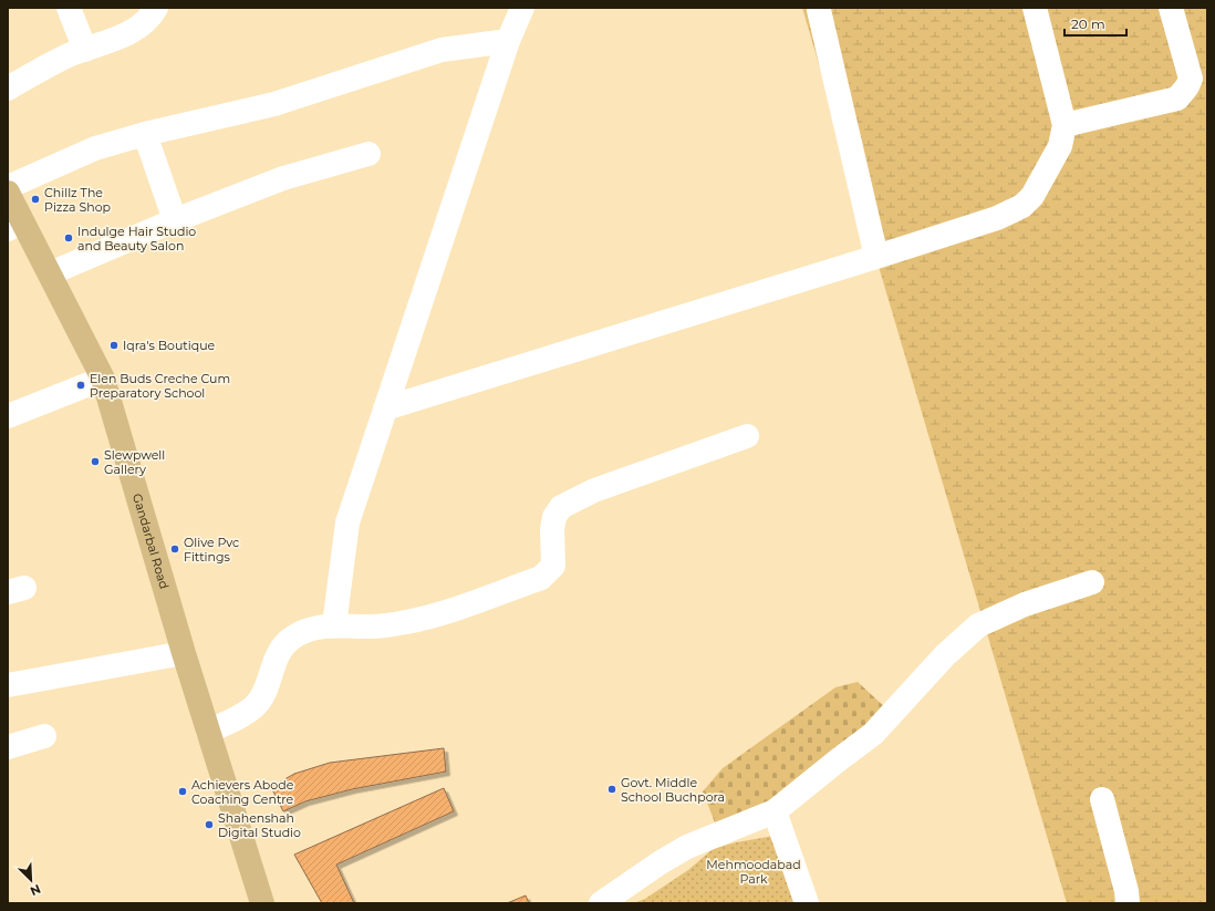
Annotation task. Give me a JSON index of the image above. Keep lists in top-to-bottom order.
{
  "streets": {
    "main road": ["Gandarbal Road"]
  },
  "parks": ["Mehmoodabad Park"],
  "places": [
    "Chillz The Pizza Shop",
    "Indulge Hair Studio and Beauty Salon",
    "Iqra's Boutique",
    "Elen Buds Creche Cum Preparatory School",
    "Slewpwell Gallery",
    "Olive Pvc Fittings",
    "Govt. Middle School Buchpora",
    "Achievers Abode Coaching Centre",
    "Shahenshah Digital Studio"
  ],
  "scale_bar": "20 m",
  "north": "bottom right"
}
